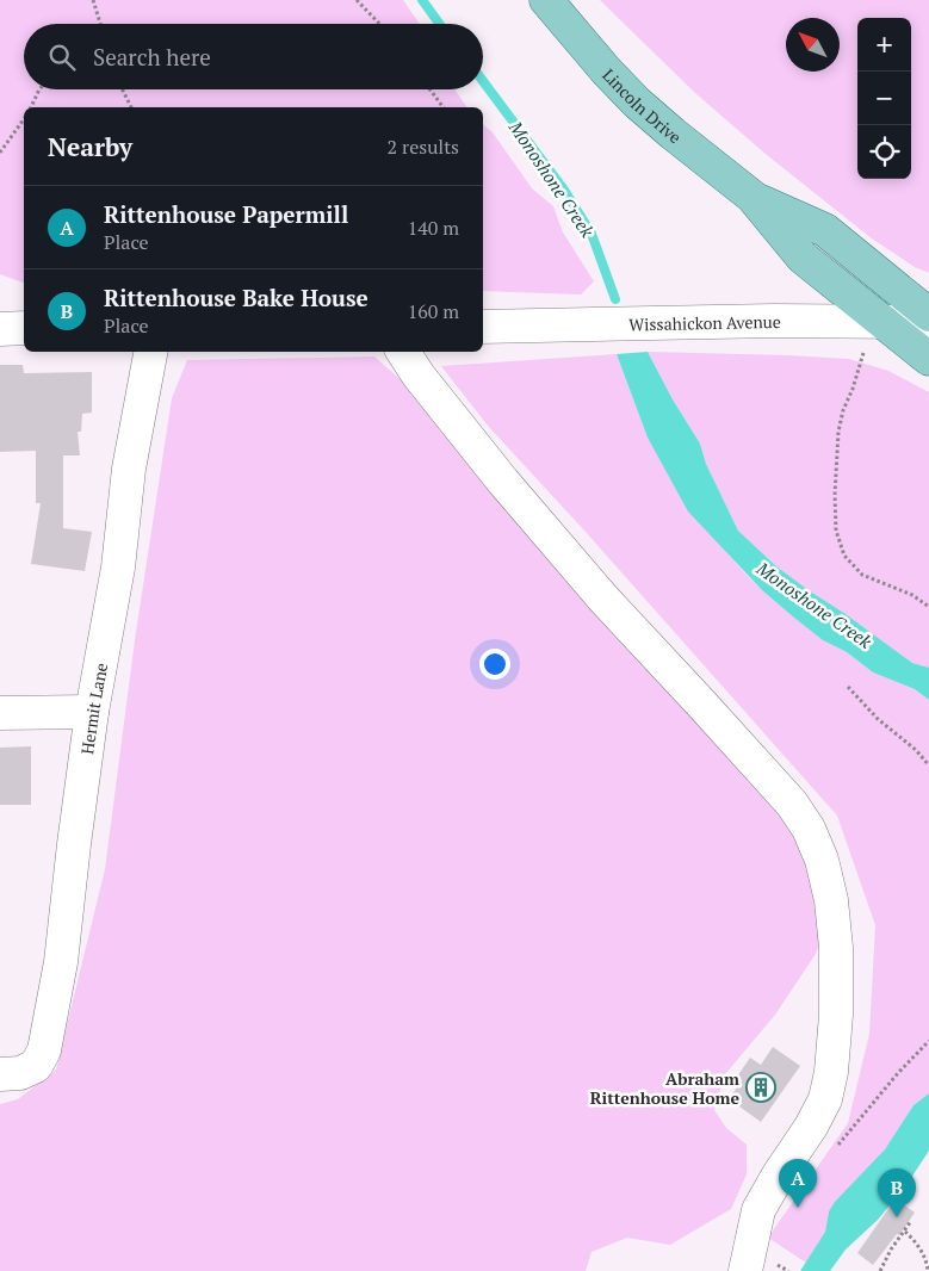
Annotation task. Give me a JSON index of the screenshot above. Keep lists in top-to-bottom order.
{
  "streets": {
    "main road": ["Lincoln Drive"],
    "street": ["Wissahickon Avenue", "Hermit Lane"]
  },
  "crossings": [
    ["Lincoln Drive", "Wissahickon Avenue"]
  ],
  "water": ["Monoshone Creek"],
  "places": {
    "building": ["Abraham Rittenhouse Home"]
  },
  "north": "top left",
  "page": {
    "map_buttons": ["+", "−"],
    "search": "Search here",
    "heading": ["Nearby", "2 results"],
    "list": [
      {
        "mark": "A",
        "name": "Rittenhouse Papermill",
        "note": "Place",
        "value": "140 m"
      },
      {
        "mark": "B",
        "name": "Rittenhouse Bake House",
        "note": "Place",
        "value": "160 m"
      }
    ],
    "pins": ["A", "B"]
  }
}
